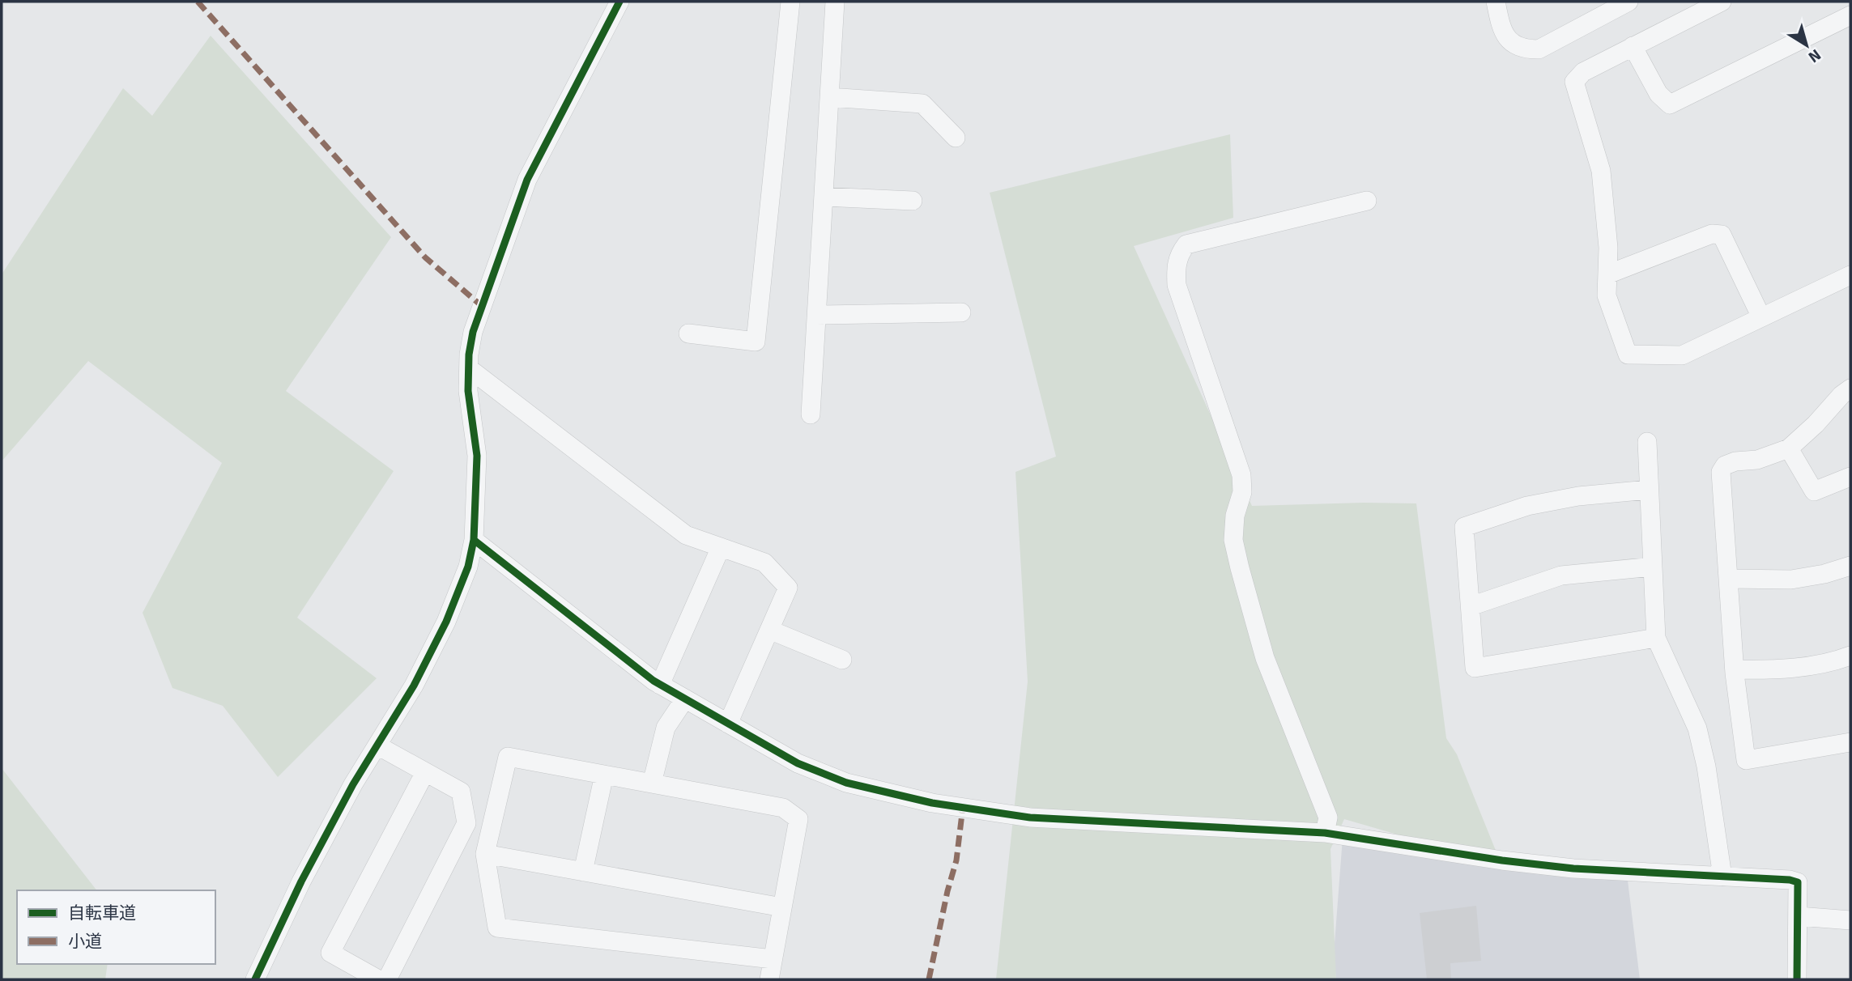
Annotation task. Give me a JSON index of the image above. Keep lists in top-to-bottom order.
{
  "legend": ["自転車道", "小道"],
  "north": "bottom right"
}
